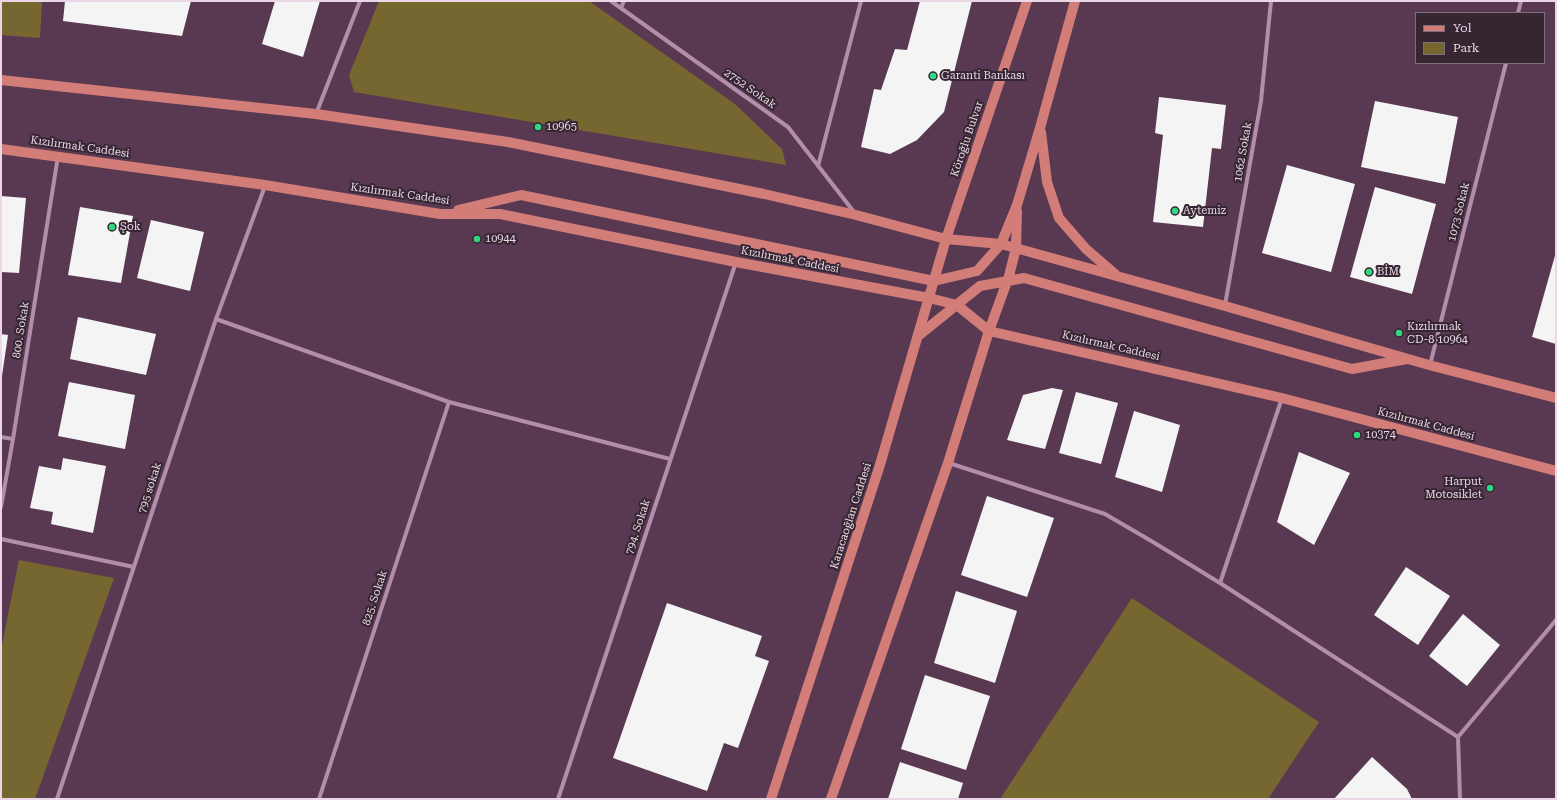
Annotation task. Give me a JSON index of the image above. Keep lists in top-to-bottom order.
{
  "streets": {
    "main road": ["Köroğlu Bulvar", "Kızılırmak Caddesi", "Karacaoğlan Caddesi"],
    "street": [
      "2752 Sokak",
      "1062 Sokak",
      "1073 Sokak",
      "800. Sokak",
      "795 sokak",
      "794. Sokak",
      "825. Sokak"
    ]
  },
  "crossings": [
    ["Köroğlu Bulvar", "Karacaoğlan Caddesi"],
    ["Kızılırmak Caddesi", "800. Sokak"],
    ["Kızılırmak Caddesi", "795 sokak"],
    ["Kızılırmak Caddesi", "Karacaoğlan Caddesi"],
    ["Kızılırmak Caddesi", "794. Sokak"]
  ],
  "places": [
    "Garanti Bankası",
    "10965",
    "Aytemiz",
    "Şok",
    "10944",
    "BİM",
    "Kızılırmak CD-8 10964",
    "10374",
    "Harput Motosiklet"
  ],
  "legend": ["Yol", "Park"]
}
